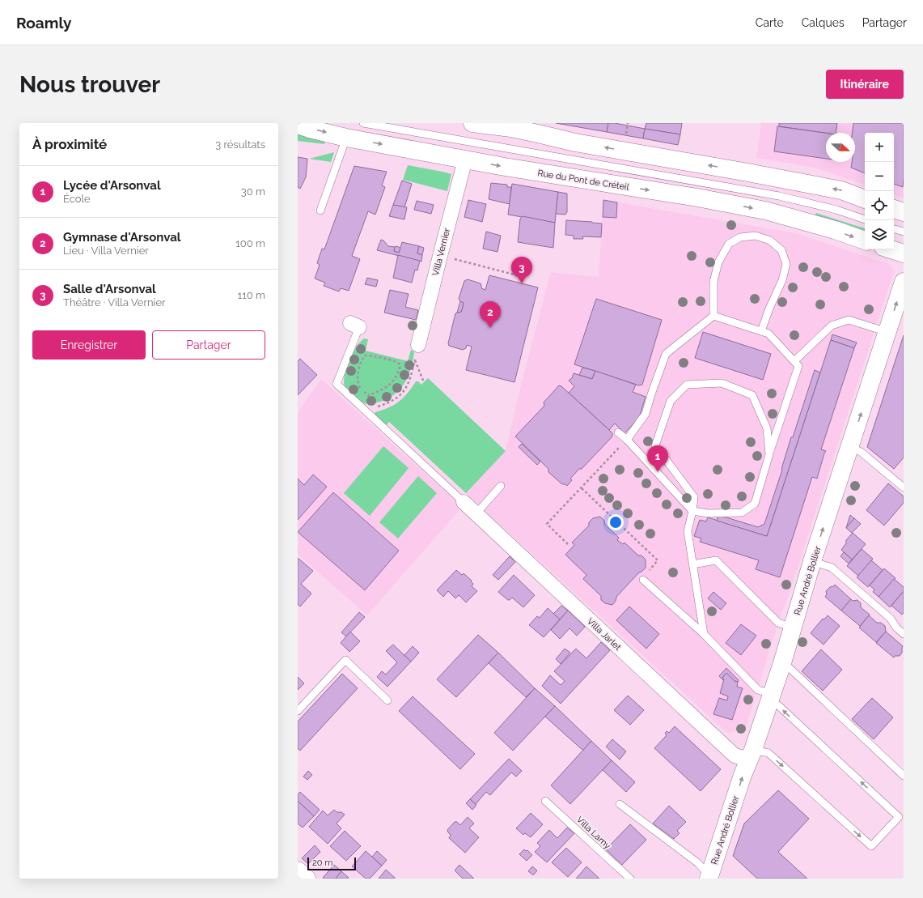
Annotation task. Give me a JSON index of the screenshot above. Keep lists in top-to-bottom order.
{
  "streets": {
    "main road": ["Rue du Pont de Créteil", "Rue André Bollier"],
    "street": ["Villa Vernier", "Villa Jarlet"],
    "lane": ["Villa Lamy"]
  },
  "crossings": [
    ["Rue du Pont de Créteil", "Villa Vernier"],
    ["Rue André Bollier", "Villa Jarlet"]
  ],
  "one_way": ["Rue André Bollier"],
  "scale_bar": "20 m",
  "north": "right",
  "page": {
    "header": "Roamly",
    "nav": ["Carte", "Calques", "Partager"],
    "buttons": [
      "Itinéraire",
      ["Enregistrer", "Partager"]
    ],
    "title": "Nous trouver",
    "heading": ["À proximité", "3 résultats"],
    "map_buttons": ["+", "−"],
    "list": [
      {
        "mark": "1",
        "name": "Lycée d'Arsonval",
        "note": "École",
        "value": "30 m"
      },
      {
        "mark": "2",
        "name": "Gymnase d'Arsonval",
        "note": "Lieu · Villa Vernier",
        "value": "100 m"
      },
      {
        "mark": "3",
        "name": "Salle d'Arsonval",
        "note": "Théâtre · Villa Vernier",
        "value": "110 m"
      }
    ],
    "pins": ["3", "2", "1"],
    "scale": "20 m"
  }
}
